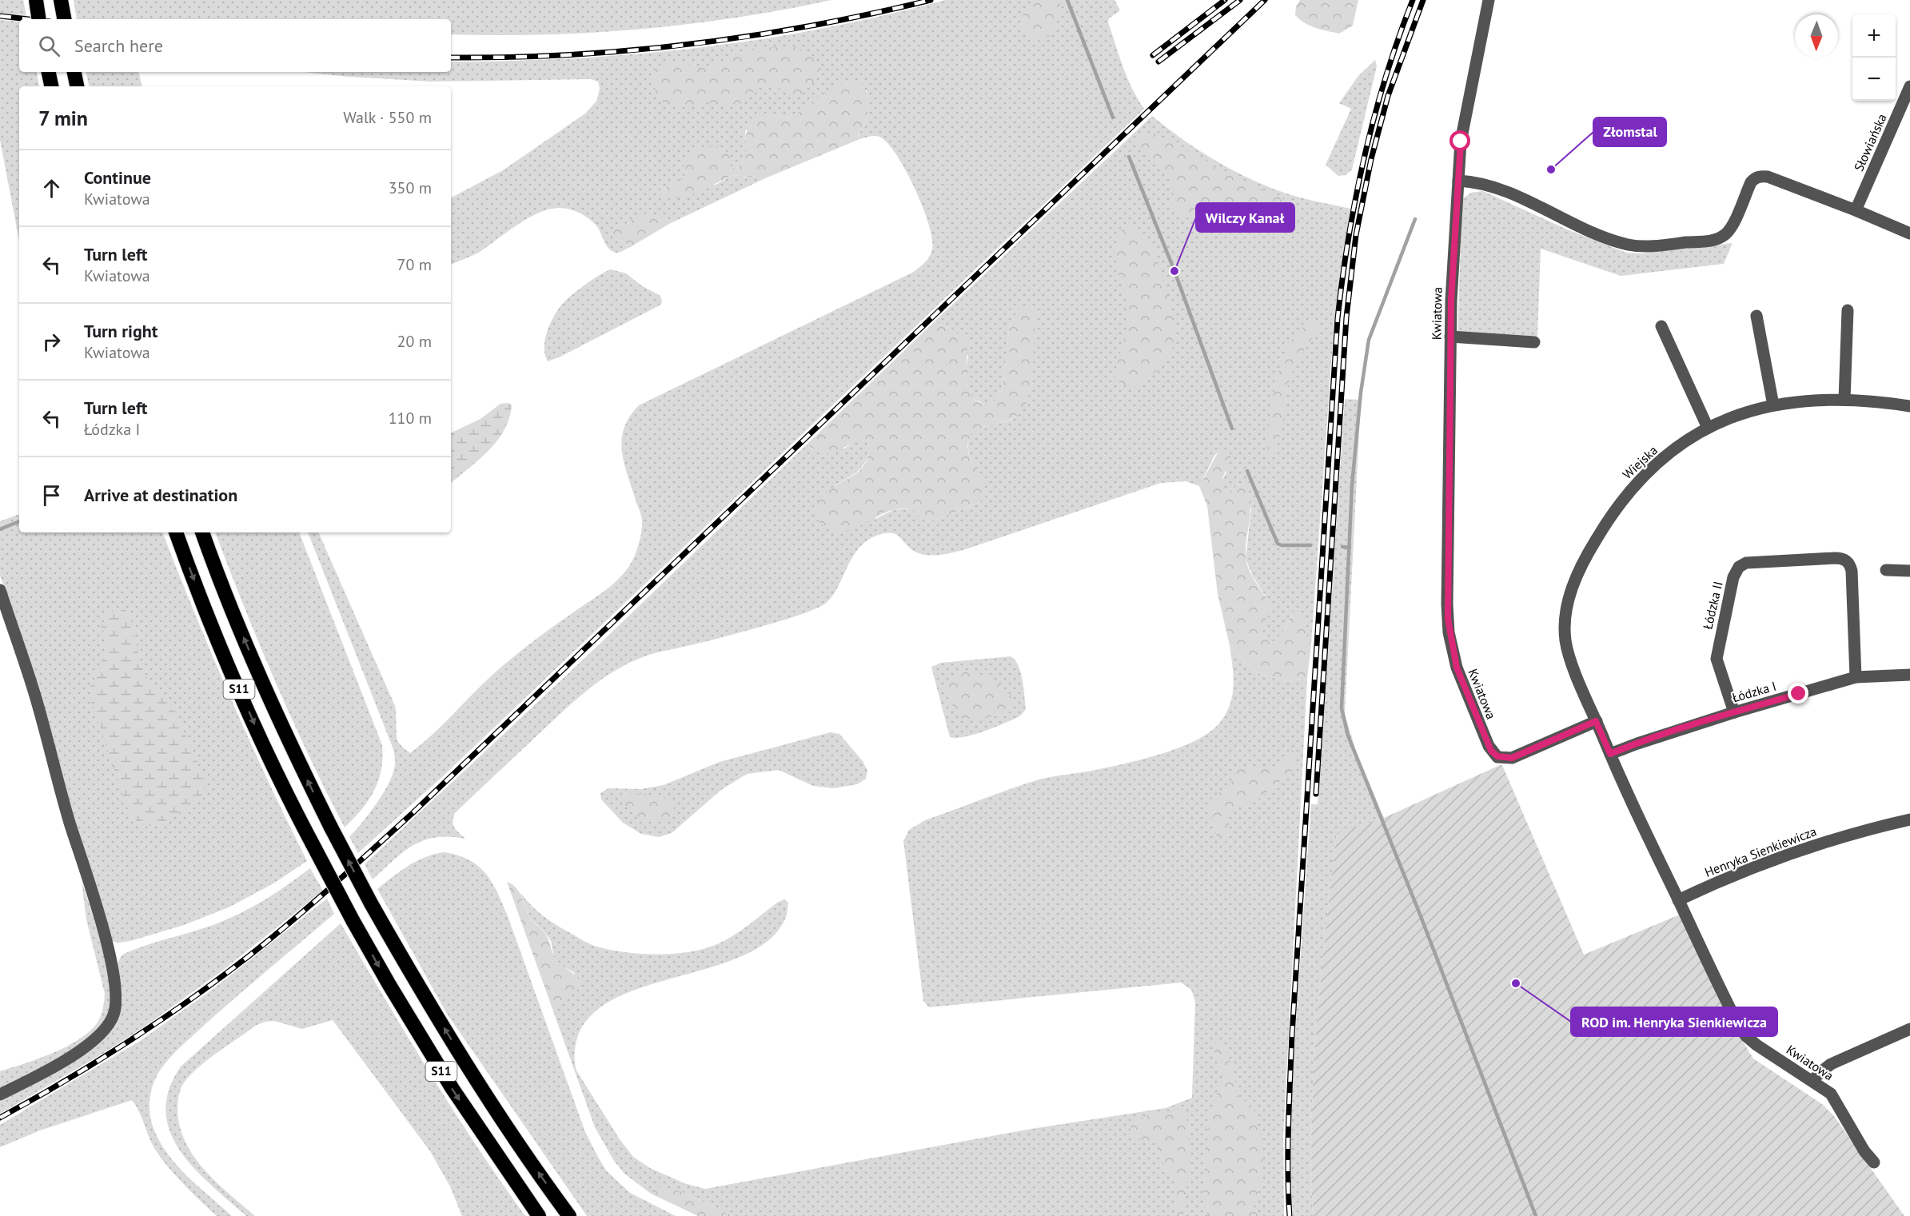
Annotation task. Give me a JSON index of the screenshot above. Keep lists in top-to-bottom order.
{
  "streets": {
    "highway": ["S11"],
    "street": [
      "Słowiańska",
      "Kwiatowa",
      "Wiejska",
      "Łódzka II",
      "Łódzka I",
      "Henryka Sienkiewicza"
    ]
  },
  "crossings": [
    ["Kwiatowa", "Wiejska"],
    ["Kwiatowa", "Łódzka I"],
    ["Kwiatowa", "Henryka Sienkiewicza"],
    ["Łódzka II", "Łódzka I"]
  ],
  "places": ["Złomstal", "Wilczy Kanał", "ROD im. Henryka Sienkiewicza"],
  "north": "bottom",
  "page": {
    "map_buttons": ["+", "−"],
    "search": "Search here",
    "heading": ["7 min", "Walk · 550 m"],
    "list": [
      ["Continue", "Kwiatowa", "350 m"],
      ["Turn left", "Kwiatowa", "70 m"],
      ["Turn right", "Kwiatowa", "20 m"],
      ["Turn left", "Łódzka I", "110 m"],
      "Arrive at destination"
    ]
  }
}
